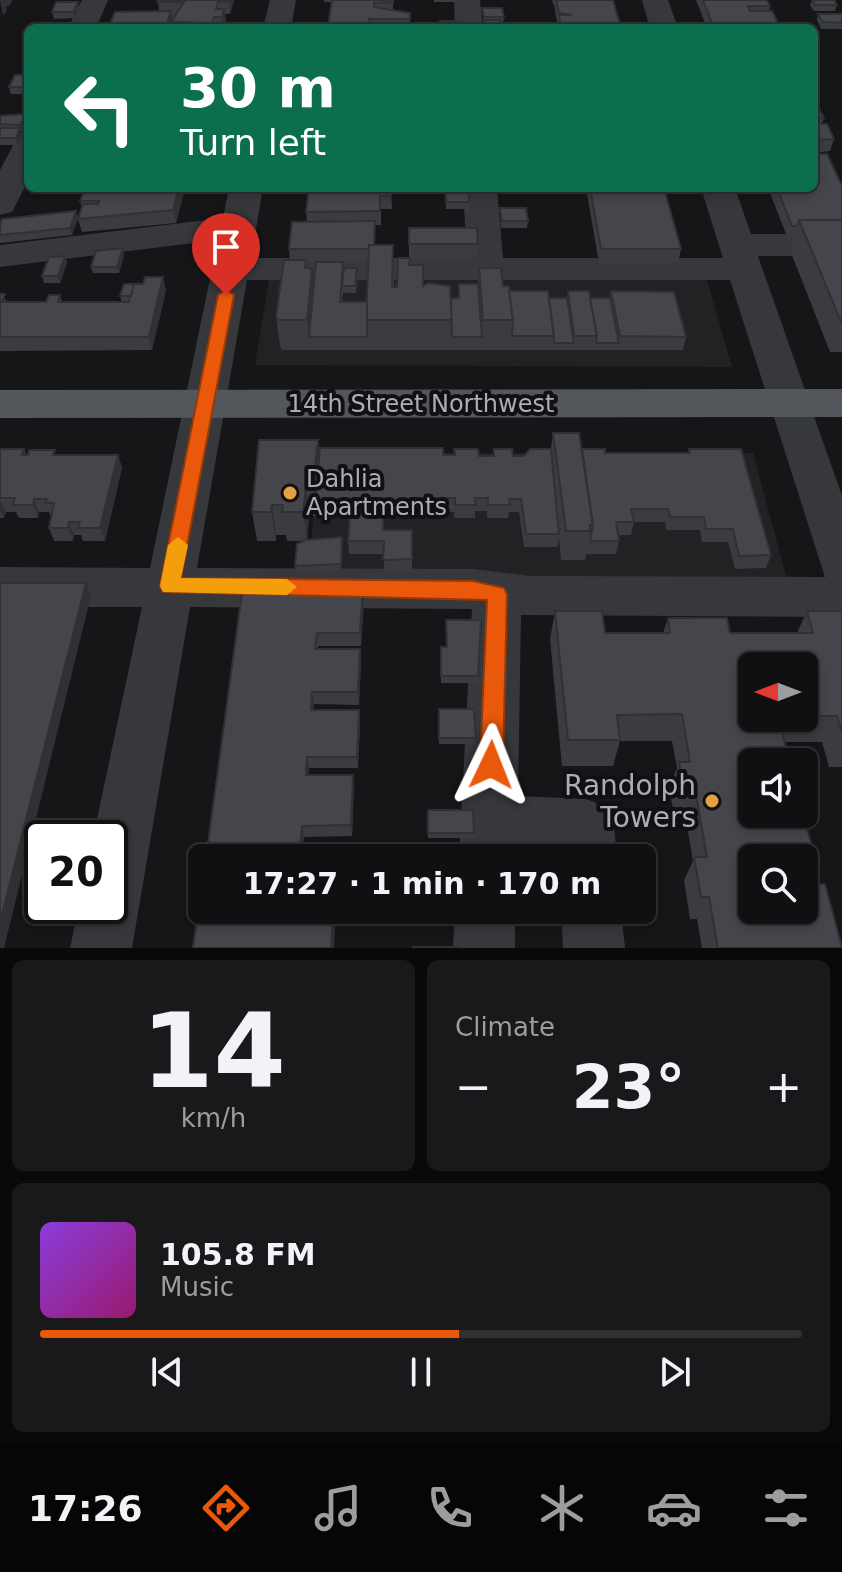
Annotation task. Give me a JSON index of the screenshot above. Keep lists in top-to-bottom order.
{
  "streets": {
    "main road": ["14th Street Northwest"]
  },
  "places": ["Dahlia Apartments", "Randolph Towers"],
  "north": "left",
  "page": {
    "turn": ["30 m", "Turn left"],
    "limit": "20",
    "trip": "17:27 · 1 min · 170 m",
    "tile": [
      ["14", "km/h"],
      "Climate"
    ],
    "heat": ["−", "23°", "+"],
    "song": ["105.8 FM", "Music"],
    "tabs": "17:26"
  }
}
